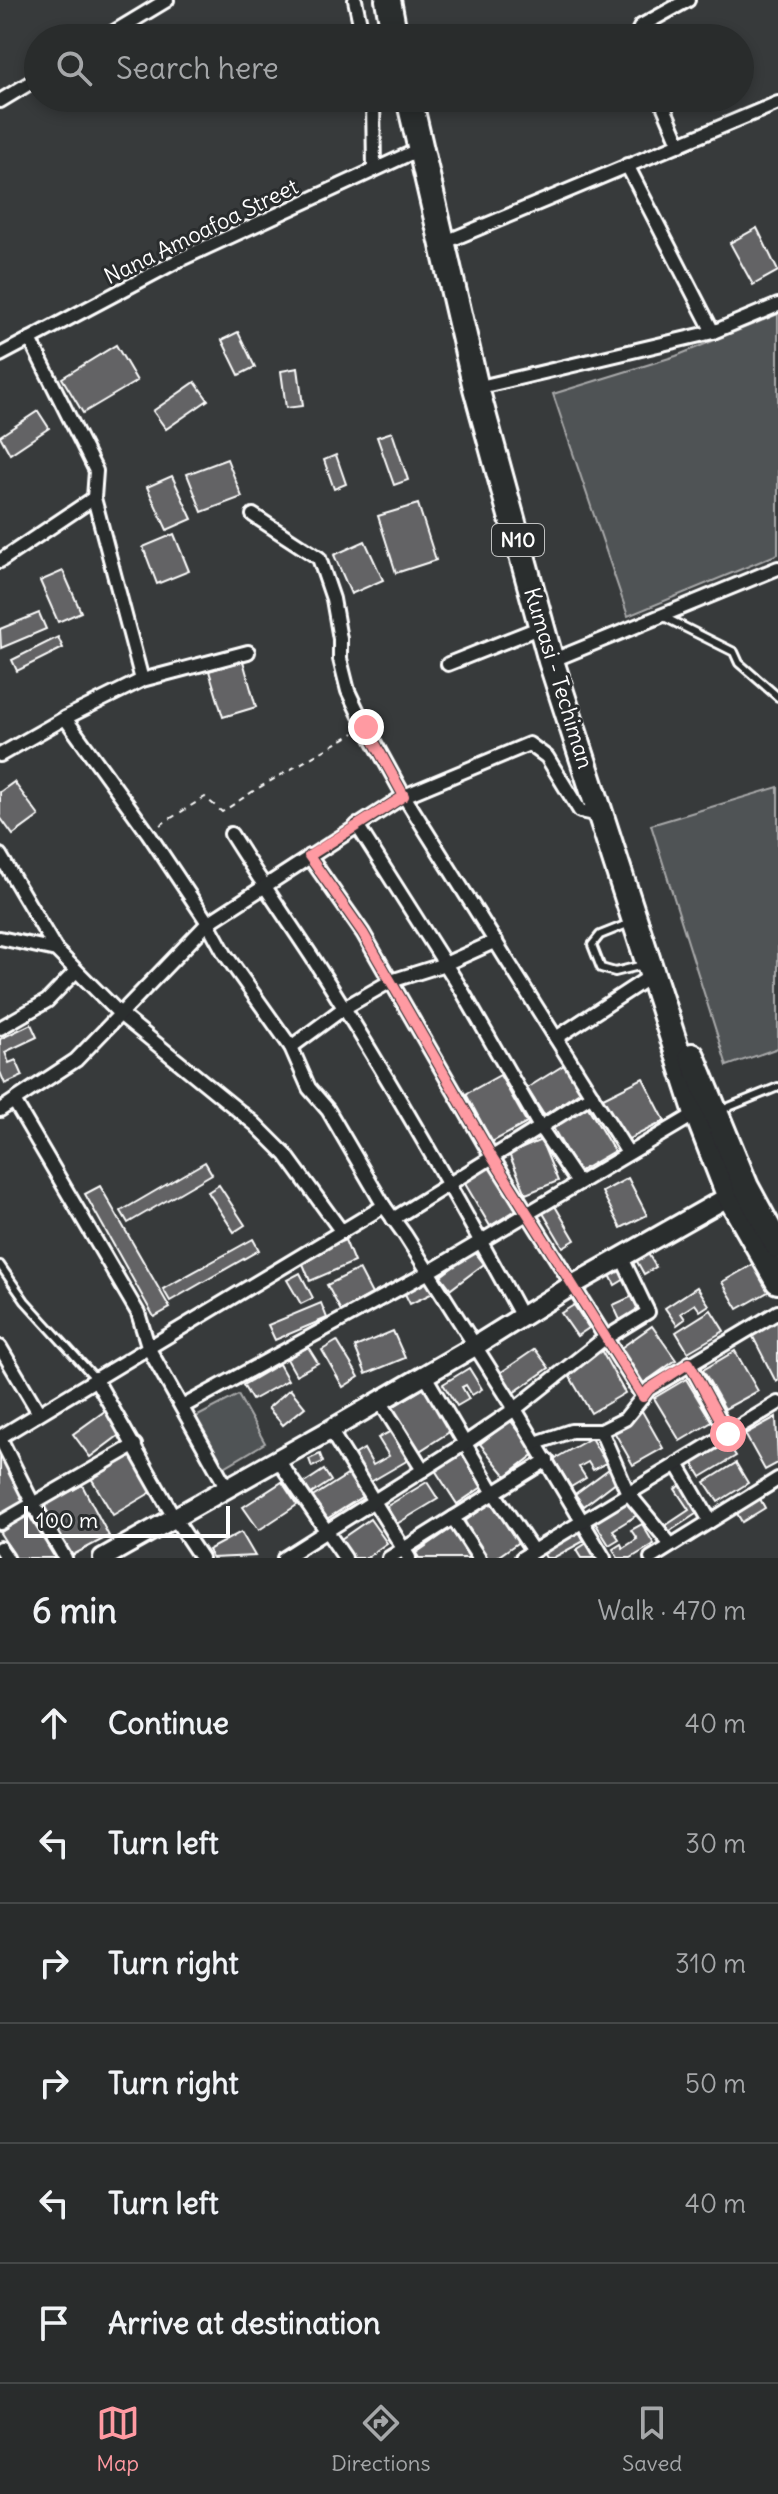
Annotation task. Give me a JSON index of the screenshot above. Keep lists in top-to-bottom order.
{
  "streets": {
    "highway": ["N10", "Kumasi - Techiman"],
    "street": ["Nana Amoafoa Street"]
  },
  "crossings": [
    ["Nana Amoafoa Street", "Kumasi - Techiman"],
    ["N10", "Kumasi - Techiman"]
  ],
  "scale_bar": "100 m",
  "page": {
    "search": "Search here",
    "scale": "100 m",
    "heading": ["6 min", "Walk · 470 m"],
    "list": [
      ["Continue", "40 m"],
      ["Turn left", "30 m"],
      ["Turn right", "310 m"],
      ["Turn right", "50 m"],
      ["Turn left", "40 m"],
      "Arrive at destination"
    ],
    "nav": ["Map", "Directions", "Saved"]
  }
}
